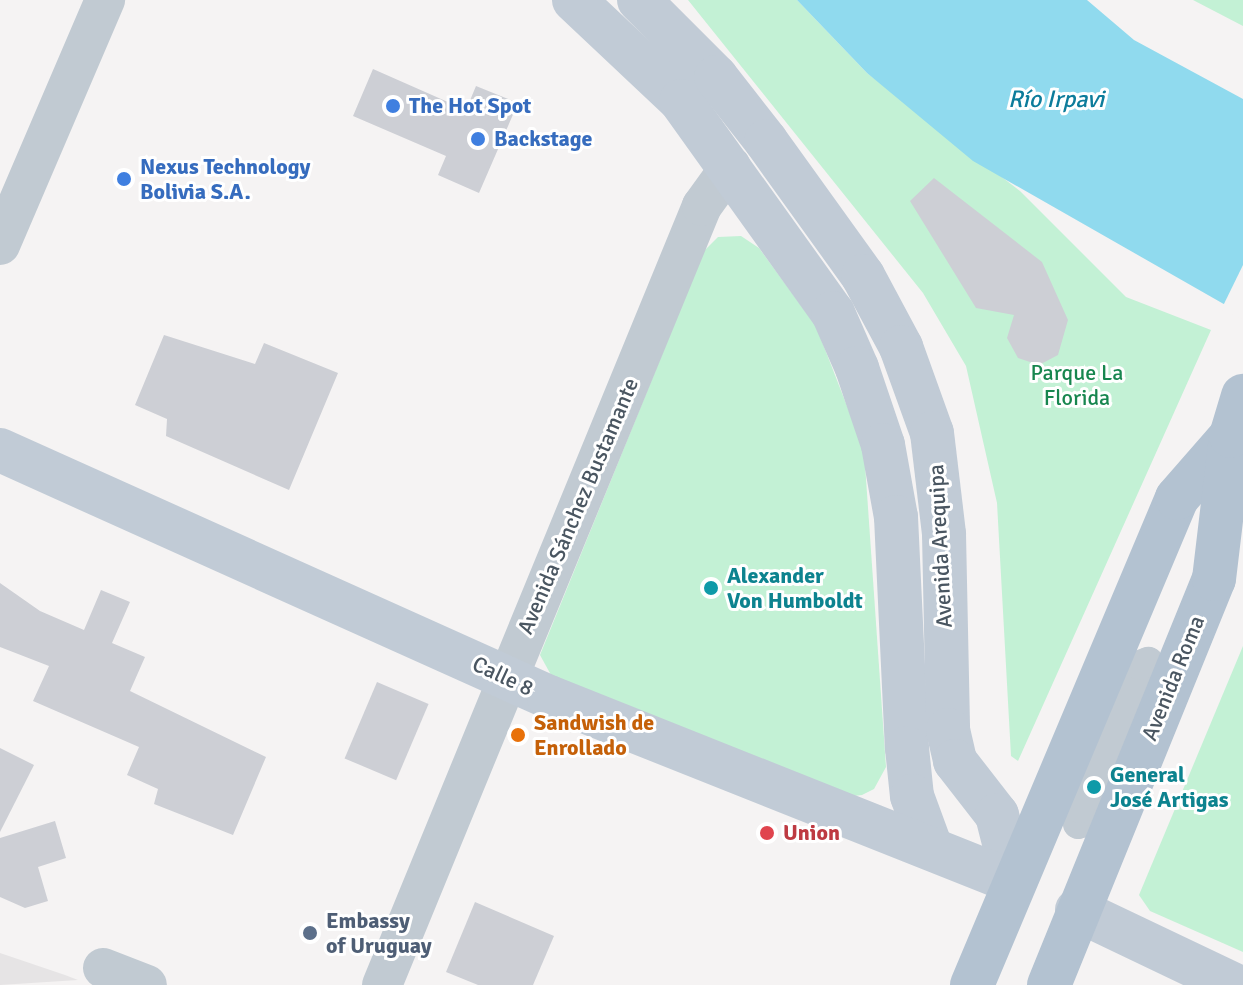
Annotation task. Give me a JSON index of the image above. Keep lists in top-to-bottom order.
{
  "streets": {
    "main road": ["Avenida Arequipa", "Calle 8", "Avenida Roma"],
    "street": ["Avenida Sánchez Bustamante"]
  },
  "crossings": [
    ["Avenida Sánchez Bustamante", "Avenida Arequipa"],
    ["Avenida Sánchez Bustamante", "Calle 8"],
    ["Avenida Arequipa", "Calle 8"],
    ["Avenida Arequipa", "Avenida Roma"],
    ["Calle 8", "Avenida Roma"]
  ],
  "water": ["Río Irpavi"],
  "parks": ["Parque La Florida"],
  "places": [
    "The Hot Spot",
    "Backstage",
    "Nexus Technology Bolivia S.A.",
    "Alexander Von Humboldt",
    "Sandwish de Enrollado",
    "General José Artigas",
    "Union",
    "Embassy of Uruguay"
  ]
}
